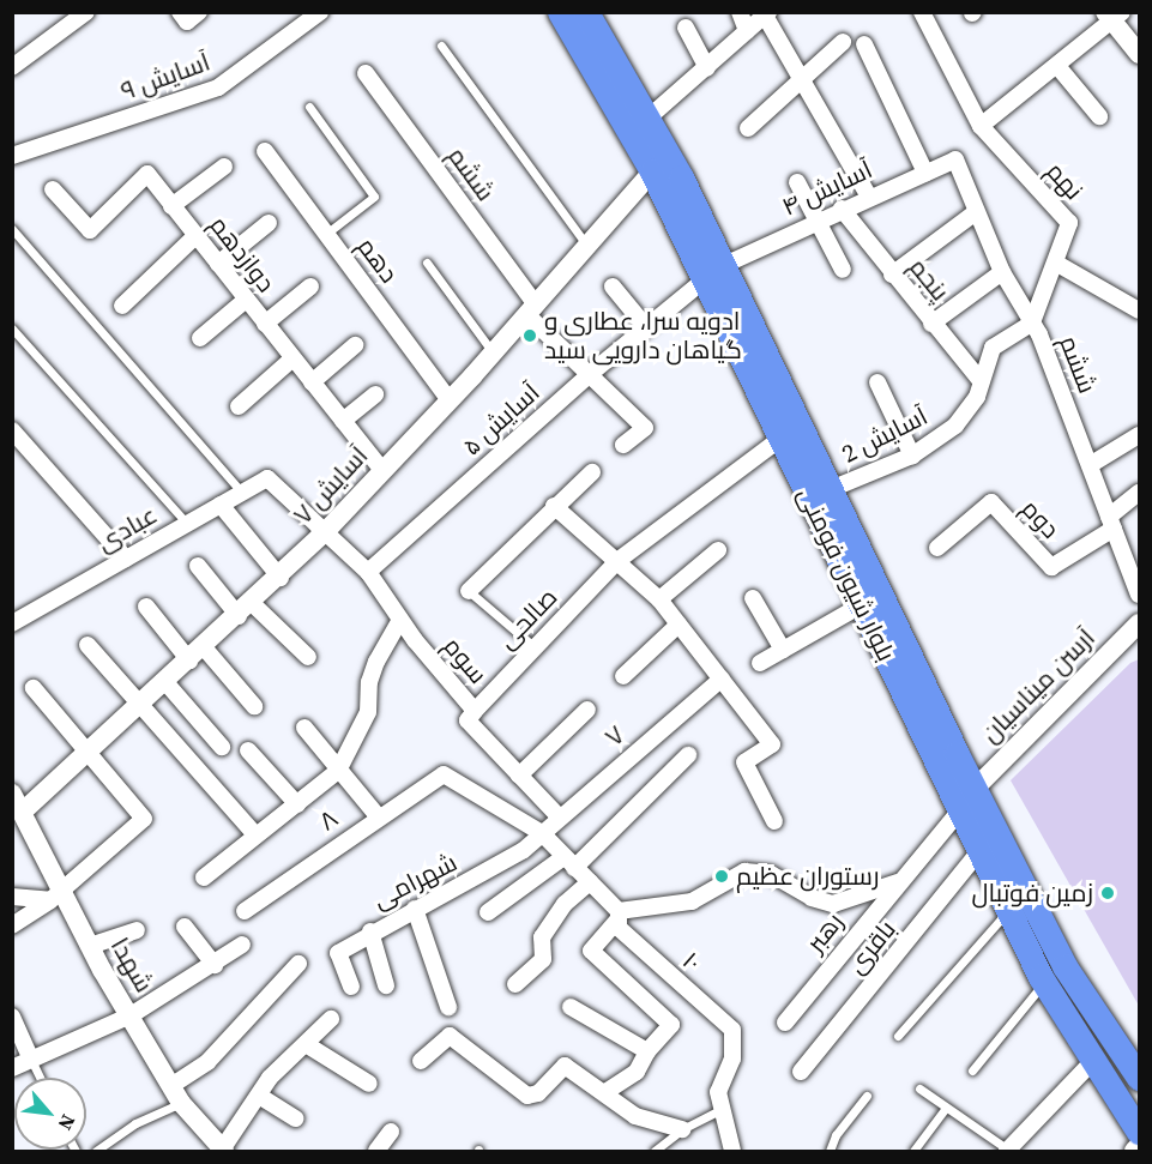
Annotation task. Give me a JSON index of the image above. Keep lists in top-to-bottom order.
{
  "streets": {
    "main road": ["بلوار شیون فومنی"],
    "street": [
      "آسایش ۹",
      "ششم",
      "نهم",
      "آسایش ۴",
      "دوازدهم",
      "دهم",
      "پنجم",
      "آسایش ۵",
      "آسایش 2",
      "آسایش ۷",
      "دوم",
      "عبادی",
      "صالحی",
      "سوم",
      "آرسن میناسیان",
      "۷",
      "۸",
      "شهرامی",
      "رهبر",
      "باقری",
      "۱۰",
      "شهدا"
    ]
  },
  "crossings": [
    ["ششم", "نهم"],
    ["ششم", "آسایش ۴"],
    ["ششم", "آسایش ۵"],
    ["ششم", "آسایش 2"],
    ["ششم", "آسایش ۷"],
    ["ششم", "دوم"],
    ["نهم", "آسایش 2"],
    ["آسایش ۴", "پنجم"],
    ["آسایش ۴", "آسایش ۵"],
    ["آسایش ۴", "بلوار شیون فومنی"],
    ["دوازدهم", "آسایش ۷"],
    ["دهم", "آسایش ۷"],
    ["پنجم", "آسایش 2"],
    ["آسایش ۵", "بلوار شیون فومنی"],
    ["آسایش ۵", "سوم"],
    ["آسایش 2", "بلوار شیون فومنی"],
    ["آسایش ۷", "بلوار شیون فومنی"],
    ["آسایش ۷", "سوم"],
    ["آسایش ۷", "شهدا"],
    ["عبادی", "سوم"],
    ["بلوار شیون فومنی", "صالحی"],
    ["بلوار شیون فومنی", "آرسن میناسیان"],
    ["بلوار شیون فومنی", "رهبر"],
    ["بلوار شیون فومنی", "باقری"],
    ["صالحی", "سوم"],
    ["سوم", "۷"],
    ["۷", "شهرامی"],
    ["۷", "۱۰"],
    ["۸", "۱۰"],
    ["شهرامی", "۱۰"]
  ],
  "places": ["ادویه سرا، عطاری و گیاهان دارویی سید", "رستوران عظیم", "زمین فوتبال"],
  "north": "bottom right"
}
